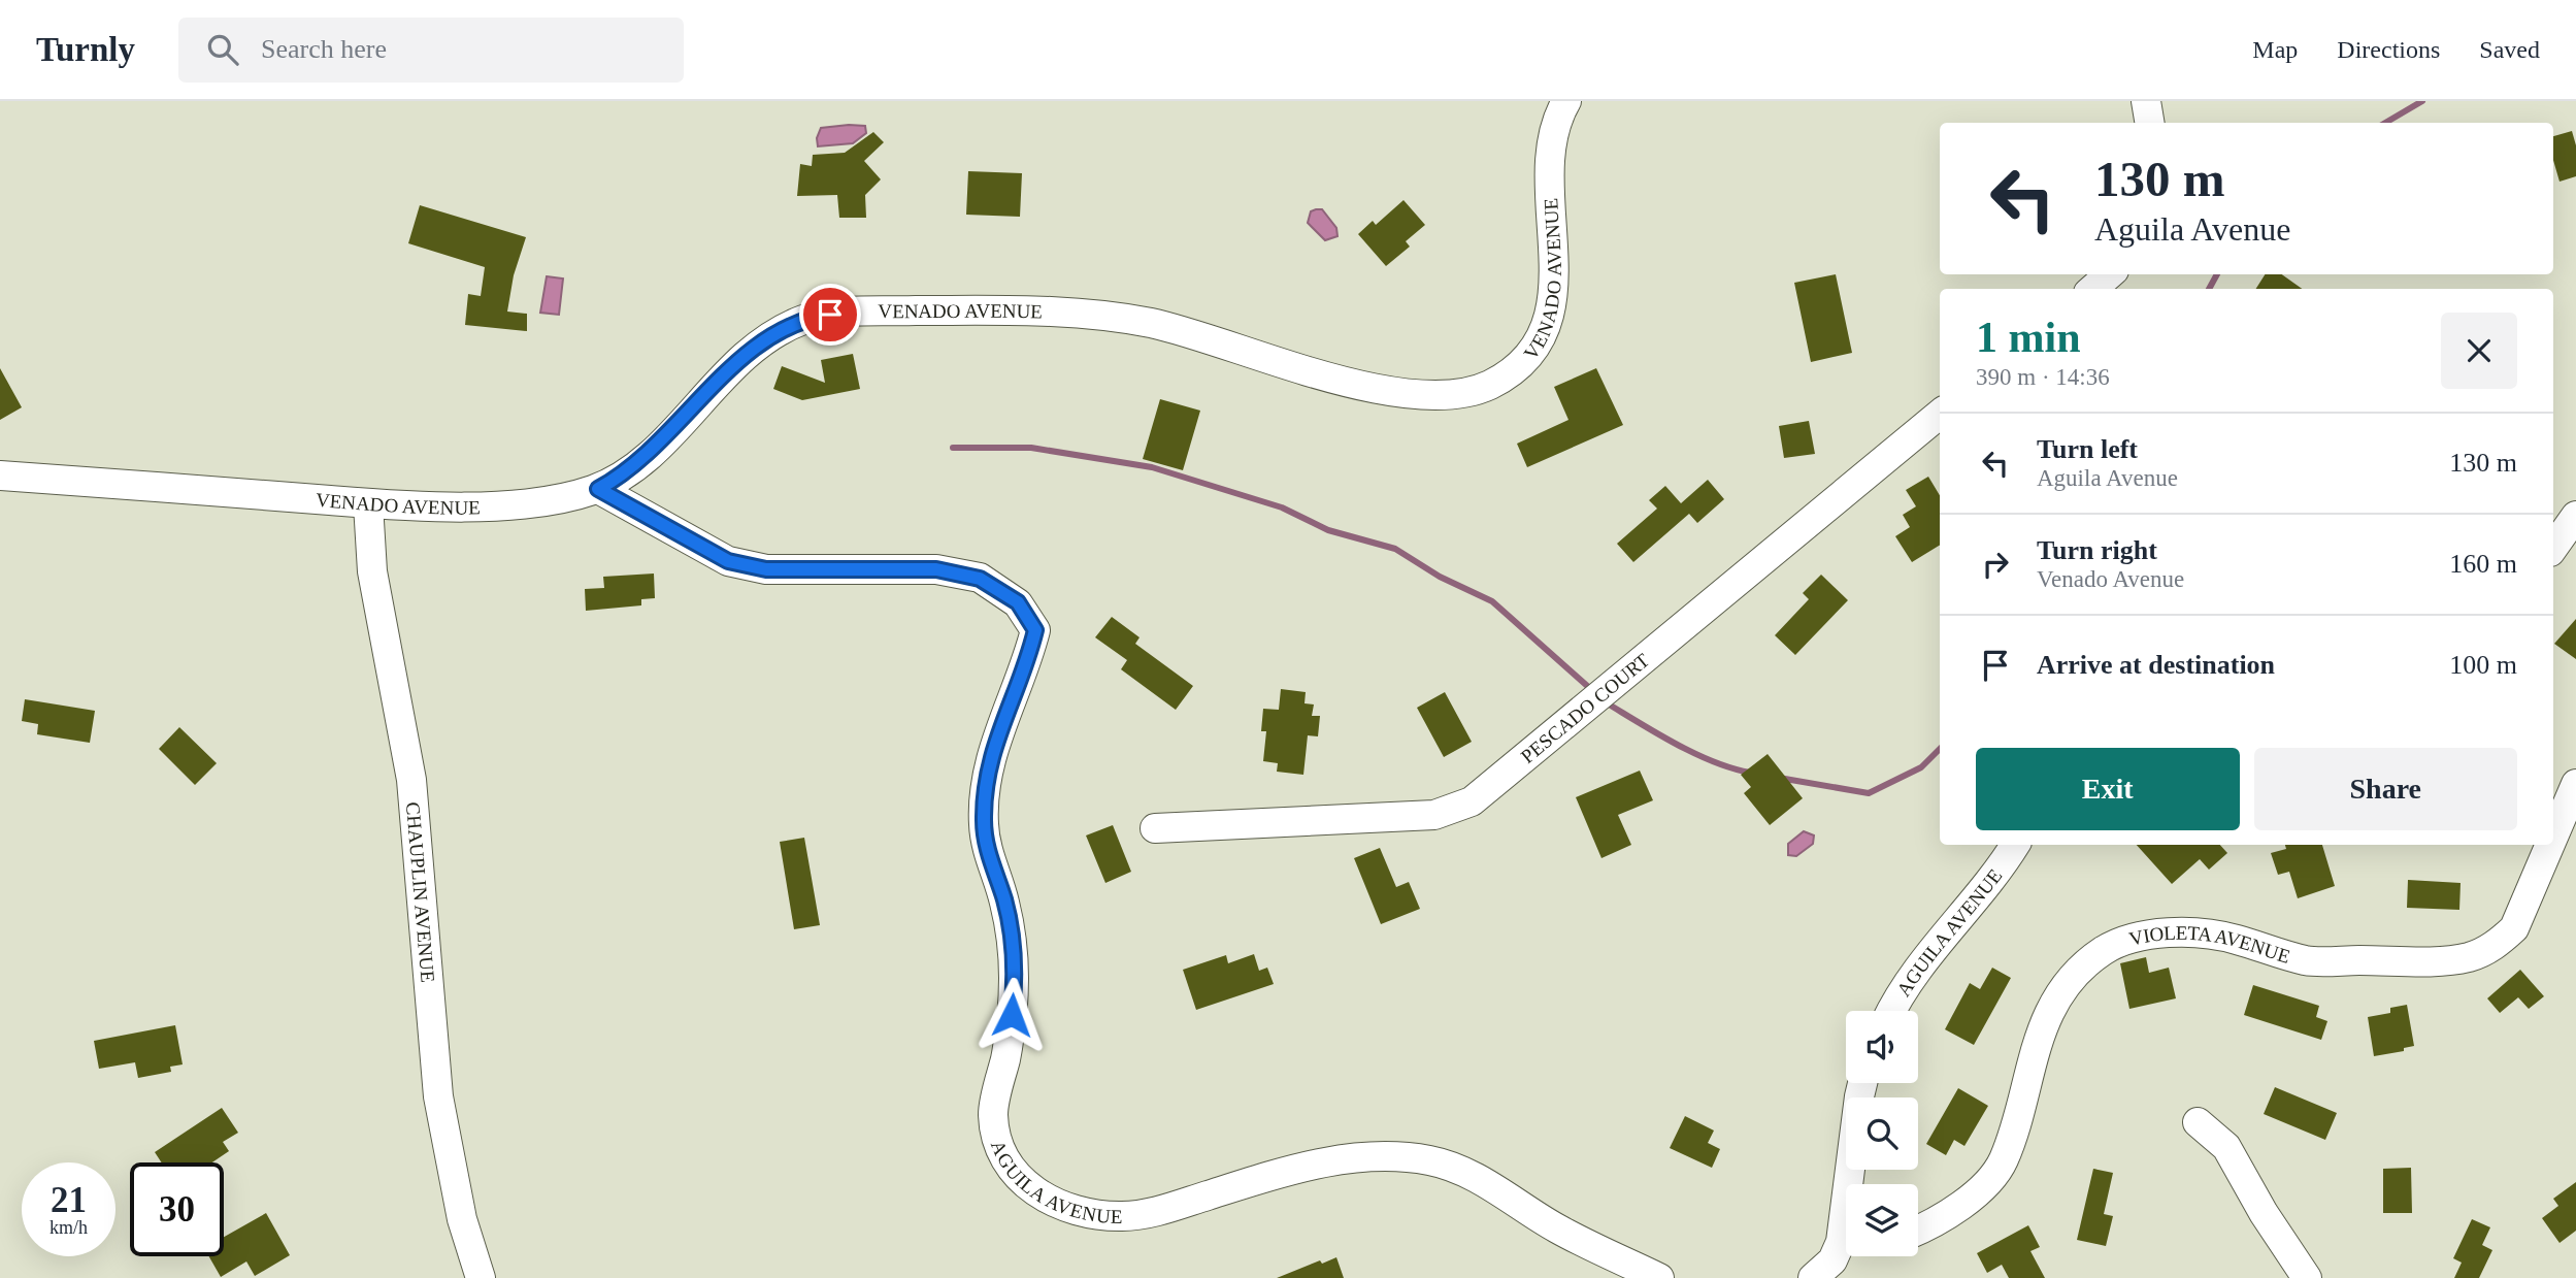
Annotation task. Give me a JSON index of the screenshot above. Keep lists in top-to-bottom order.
{
  "streets": {
    "street": [
      "VENADO AVENUE",
      "PESCADO COURT",
      "CHAUPLIN AVENUE",
      "AGUILA AVENUE",
      "VIOLETA AVENUE"
    ]
  },
  "crossings": [
    ["VENADO AVENUE", "CHAUPLIN AVENUE"],
    ["VENADO AVENUE", "AGUILA AVENUE"]
  ],
  "page": {
    "header": "Turnly",
    "search": "Search here",
    "nav": ["Map", "Directions", "Saved"],
    "turn": ["130 m", "Aguila Avenue"],
    "heading": ["1 min", "390 m · 14:36"],
    "list": [
      {
        "name": "Turn left",
        "note": "Aguila Avenue",
        "value": "130 m"
      },
      {
        "name": "Turn right",
        "note": "Venado Avenue",
        "value": "160 m"
      },
      {
        "name": "Arrive at destination",
        "value": "100 m"
      }
    ],
    "buttons": ["Exit", "Share"],
    "speed": "21 km/h",
    "limit": "30"
  }
}
